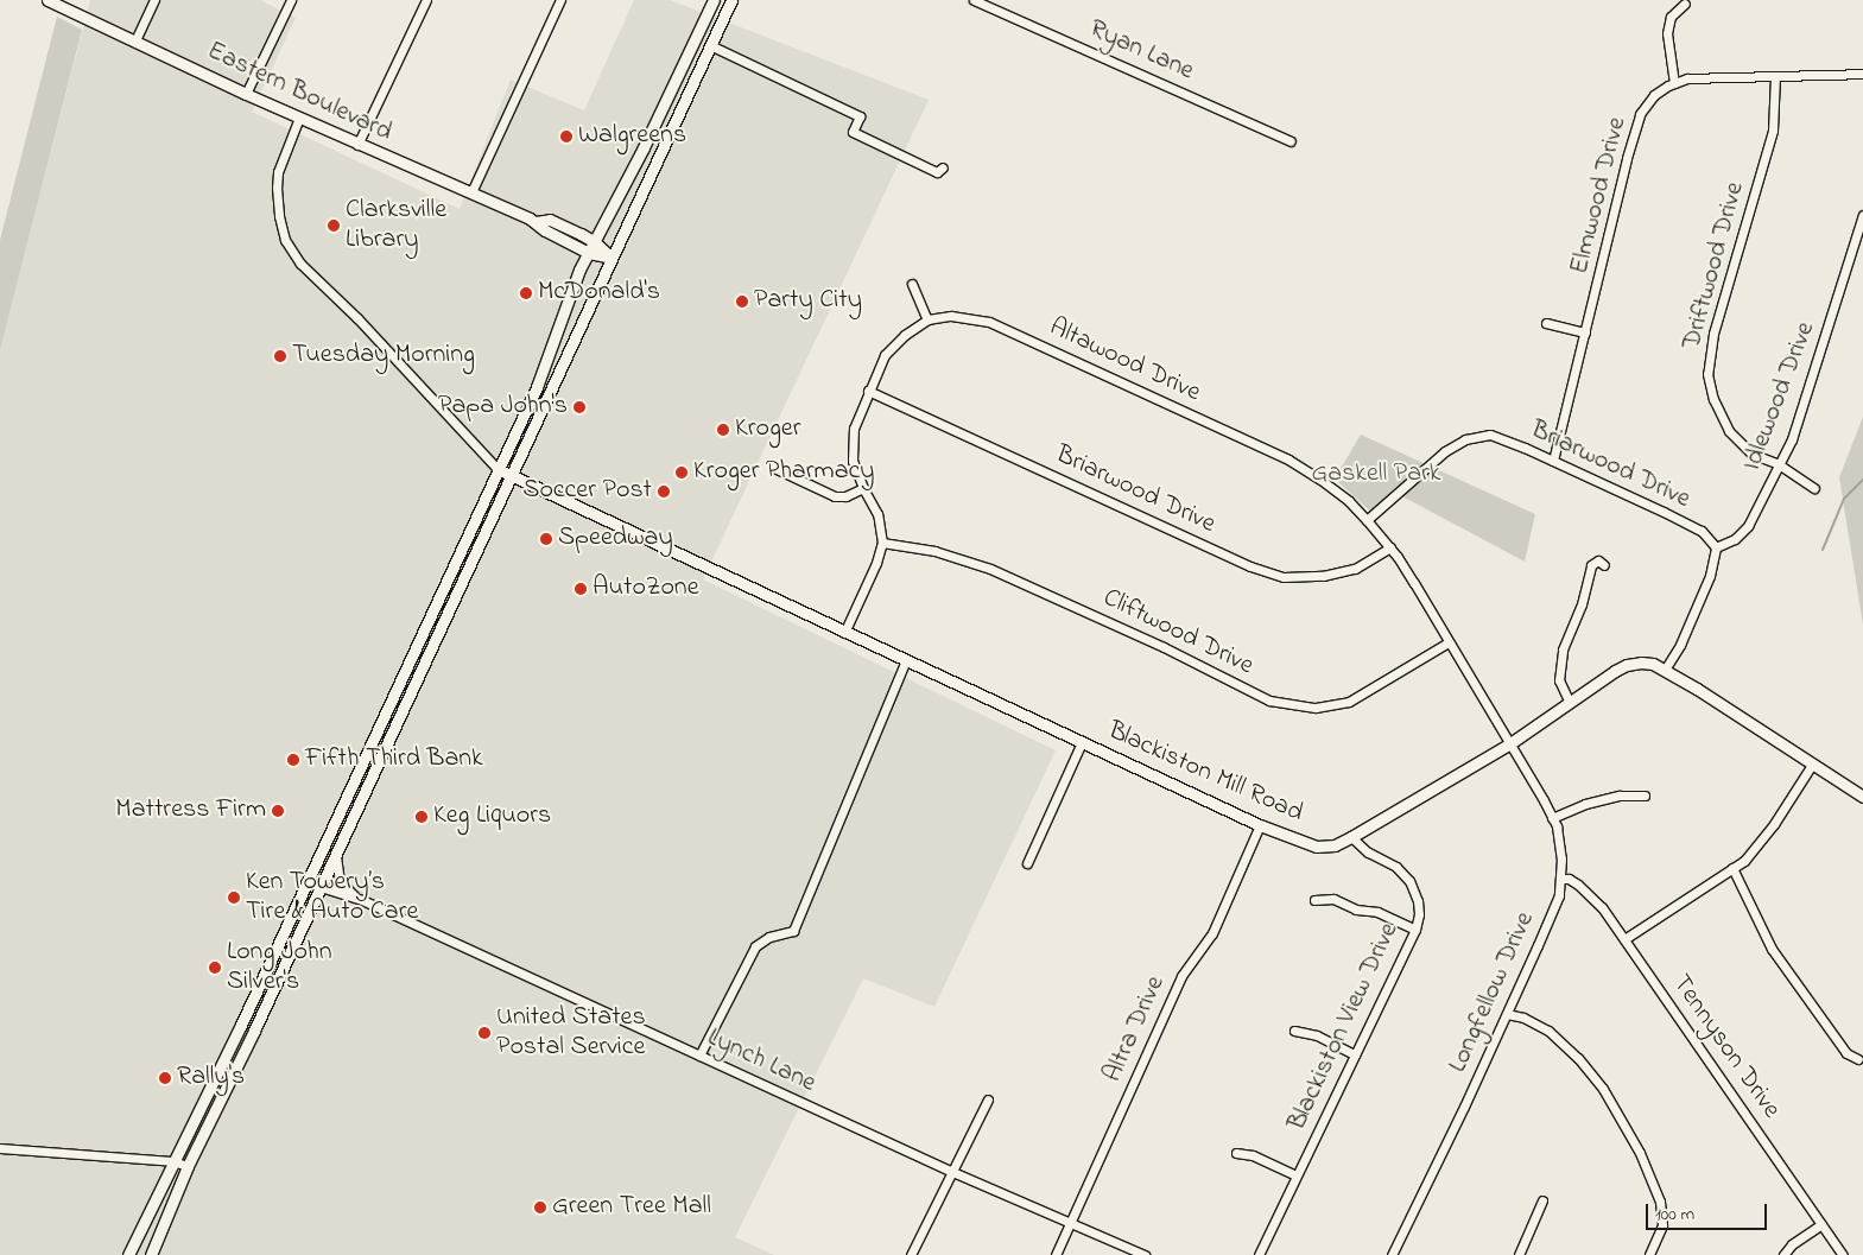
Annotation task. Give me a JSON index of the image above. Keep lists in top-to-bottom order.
{
  "streets": {
    "main road": ["Eastern Boulevard", "Blackiston Mill Road"],
    "street": [
      "Ryan Lane",
      "Elmwood Drive",
      "Driftwood Drive",
      "Altawood Drive",
      "Idlewood Drive",
      "Briarwood Drive",
      "Cliftwood Drive",
      "Longfellow Drive",
      "Blackiston View Drive",
      "Altra Drive",
      "Tennyson Drive",
      "Lynch Lane"
    ]
  },
  "crossings": [
    ["Elmwood Drive", "Driftwood Drive"],
    ["Elmwood Drive", "Briarwood Drive"],
    ["Driftwood Drive", "Idlewood Drive"],
    ["Altawood Drive", "Briarwood Drive"],
    ["Altawood Drive", "Cliftwood Drive"],
    ["Altawood Drive", "Blackiston Mill Road"],
    ["Altawood Drive", "Longfellow Drive"],
    ["Idlewood Drive", "Briarwood Drive"],
    ["Blackiston Mill Road", "Longfellow Drive"],
    ["Blackiston Mill Road", "Blackiston View Drive"],
    ["Blackiston Mill Road", "Altra Drive"],
    ["Longfellow Drive", "Tennyson Drive"],
    ["Altra Drive", "Lynch Lane"]
  ],
  "parks": ["Gaskell Park"],
  "places": [
    "Walgreens",
    "Clarksville Library",
    "McDonald's",
    "Party City",
    "Tuesday Morning",
    "Papa John's",
    "Kroger",
    "Kroger Pharmacy",
    "Soccer Post",
    "Speedway",
    "AutoZone",
    "Fifth Third Bank",
    "Mattress Firm",
    "Keg Liquors",
    "Ken Towery’s Tire & Auto Care",
    "Long John Silver's",
    "United States Postal Service",
    "Rally's",
    "Green Tree Mall"
  ],
  "scale_bar": "100 m"
}
